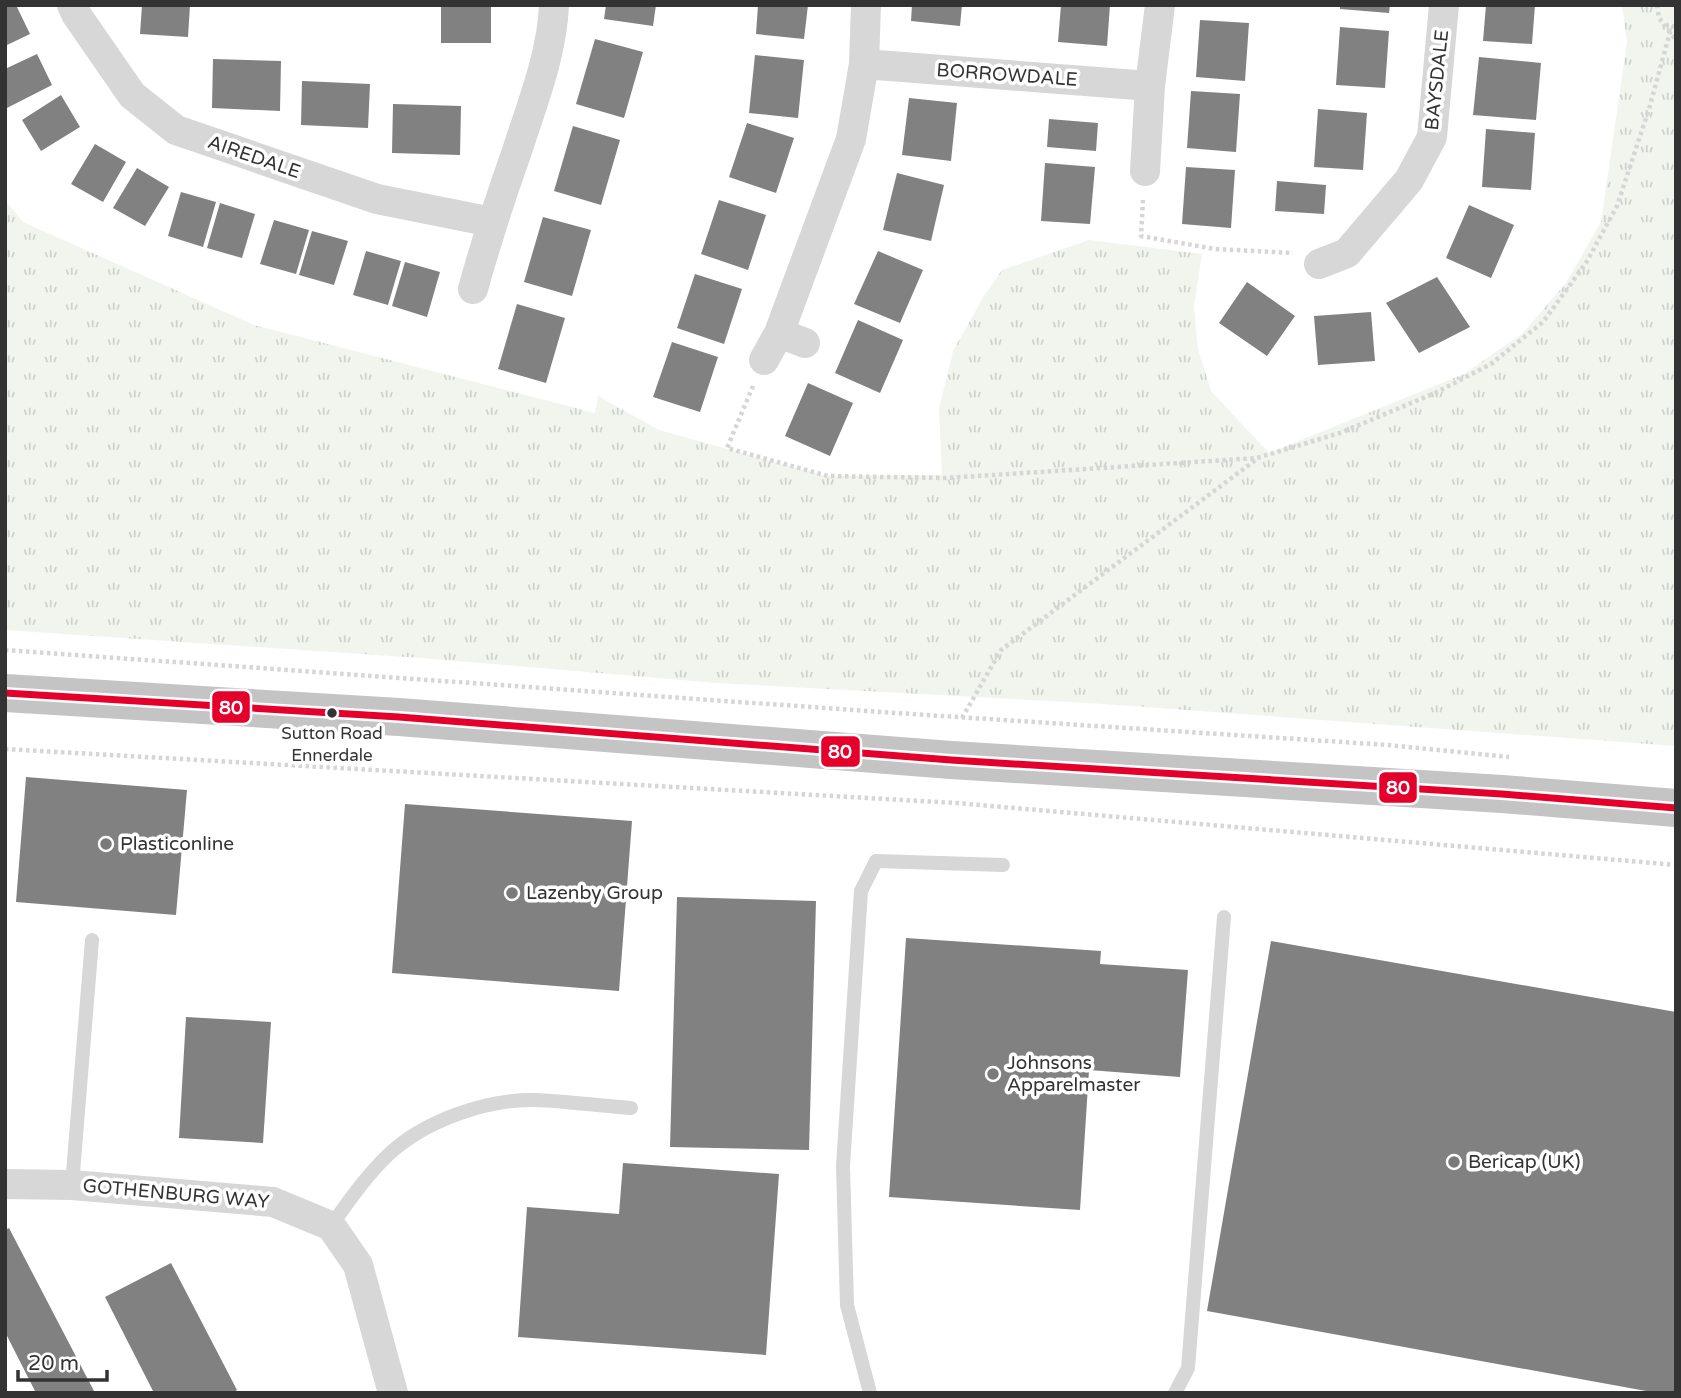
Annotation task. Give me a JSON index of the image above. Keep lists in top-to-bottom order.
{
  "streets": {
    "street": [
      "BORROWDALE",
      "BAYSDALE",
      "AIREDALE",
      "GOTHENBURG WAY"
    ]
  },
  "places": [
    "Sutton Road Ennerdale",
    "Plasticonline",
    "Lazenby Group",
    "Johnsons Apparelmaster",
    "Bericap (UK)"
  ],
  "lines": ["transit line 80"],
  "scale_bar": "20 m"
}
